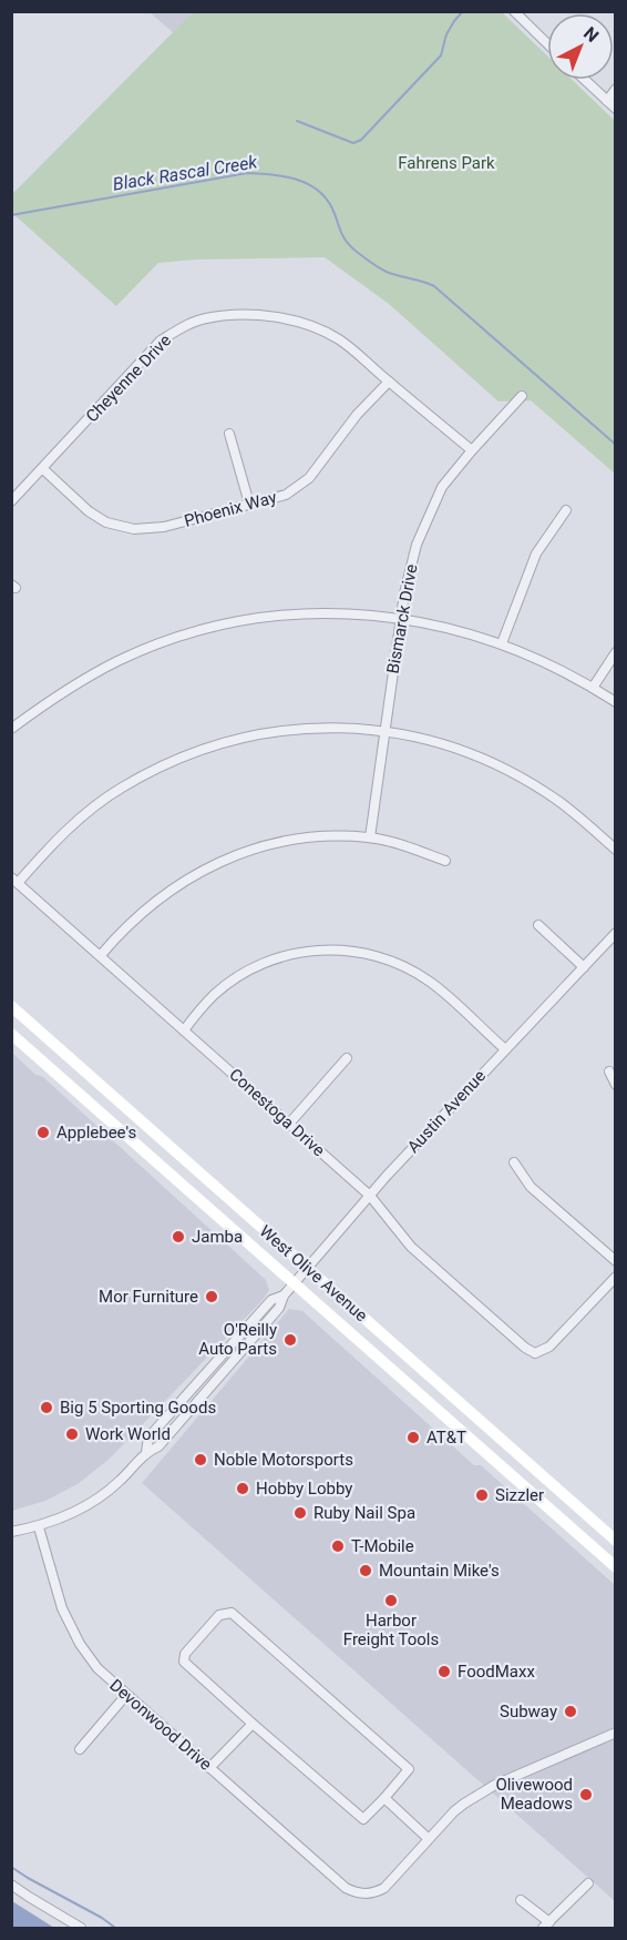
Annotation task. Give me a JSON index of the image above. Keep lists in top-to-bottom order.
{
  "streets": {
    "main road": ["West Olive Avenue"],
    "street": [
      "Cheyenne Drive",
      "Phoenix Way",
      "Bismarck Drive",
      "Austin Avenue",
      "Conestoga Drive",
      "Devonwood Drive"
    ]
  },
  "crossings": [
    ["Cheyenne Drive", "Phoenix Way"],
    ["Cheyenne Drive", "Bismarck Drive"],
    ["Austin Avenue", "Conestoga Drive"],
    ["Austin Avenue", "West Olive Avenue"],
    ["Austin Avenue", "Devonwood Drive"]
  ],
  "water": ["Black Rascal Creek"],
  "parks": ["Fahrens Park"],
  "places": [
    "Applebee's",
    "Jamba",
    "Mor Furniture",
    "O'Reilly Auto Parts",
    "Big 5 Sporting Goods",
    "Work World",
    "AT&T",
    "Noble Motorsports",
    "Hobby Lobby",
    "Sizzler",
    "Ruby Nail Spa",
    "T-Mobile",
    "Mountain Mike's",
    "Harbor Freight Tools",
    "FoodMaxx",
    "Subway",
    "Olivewood Meadows"
  ],
  "north": "top right"
}
